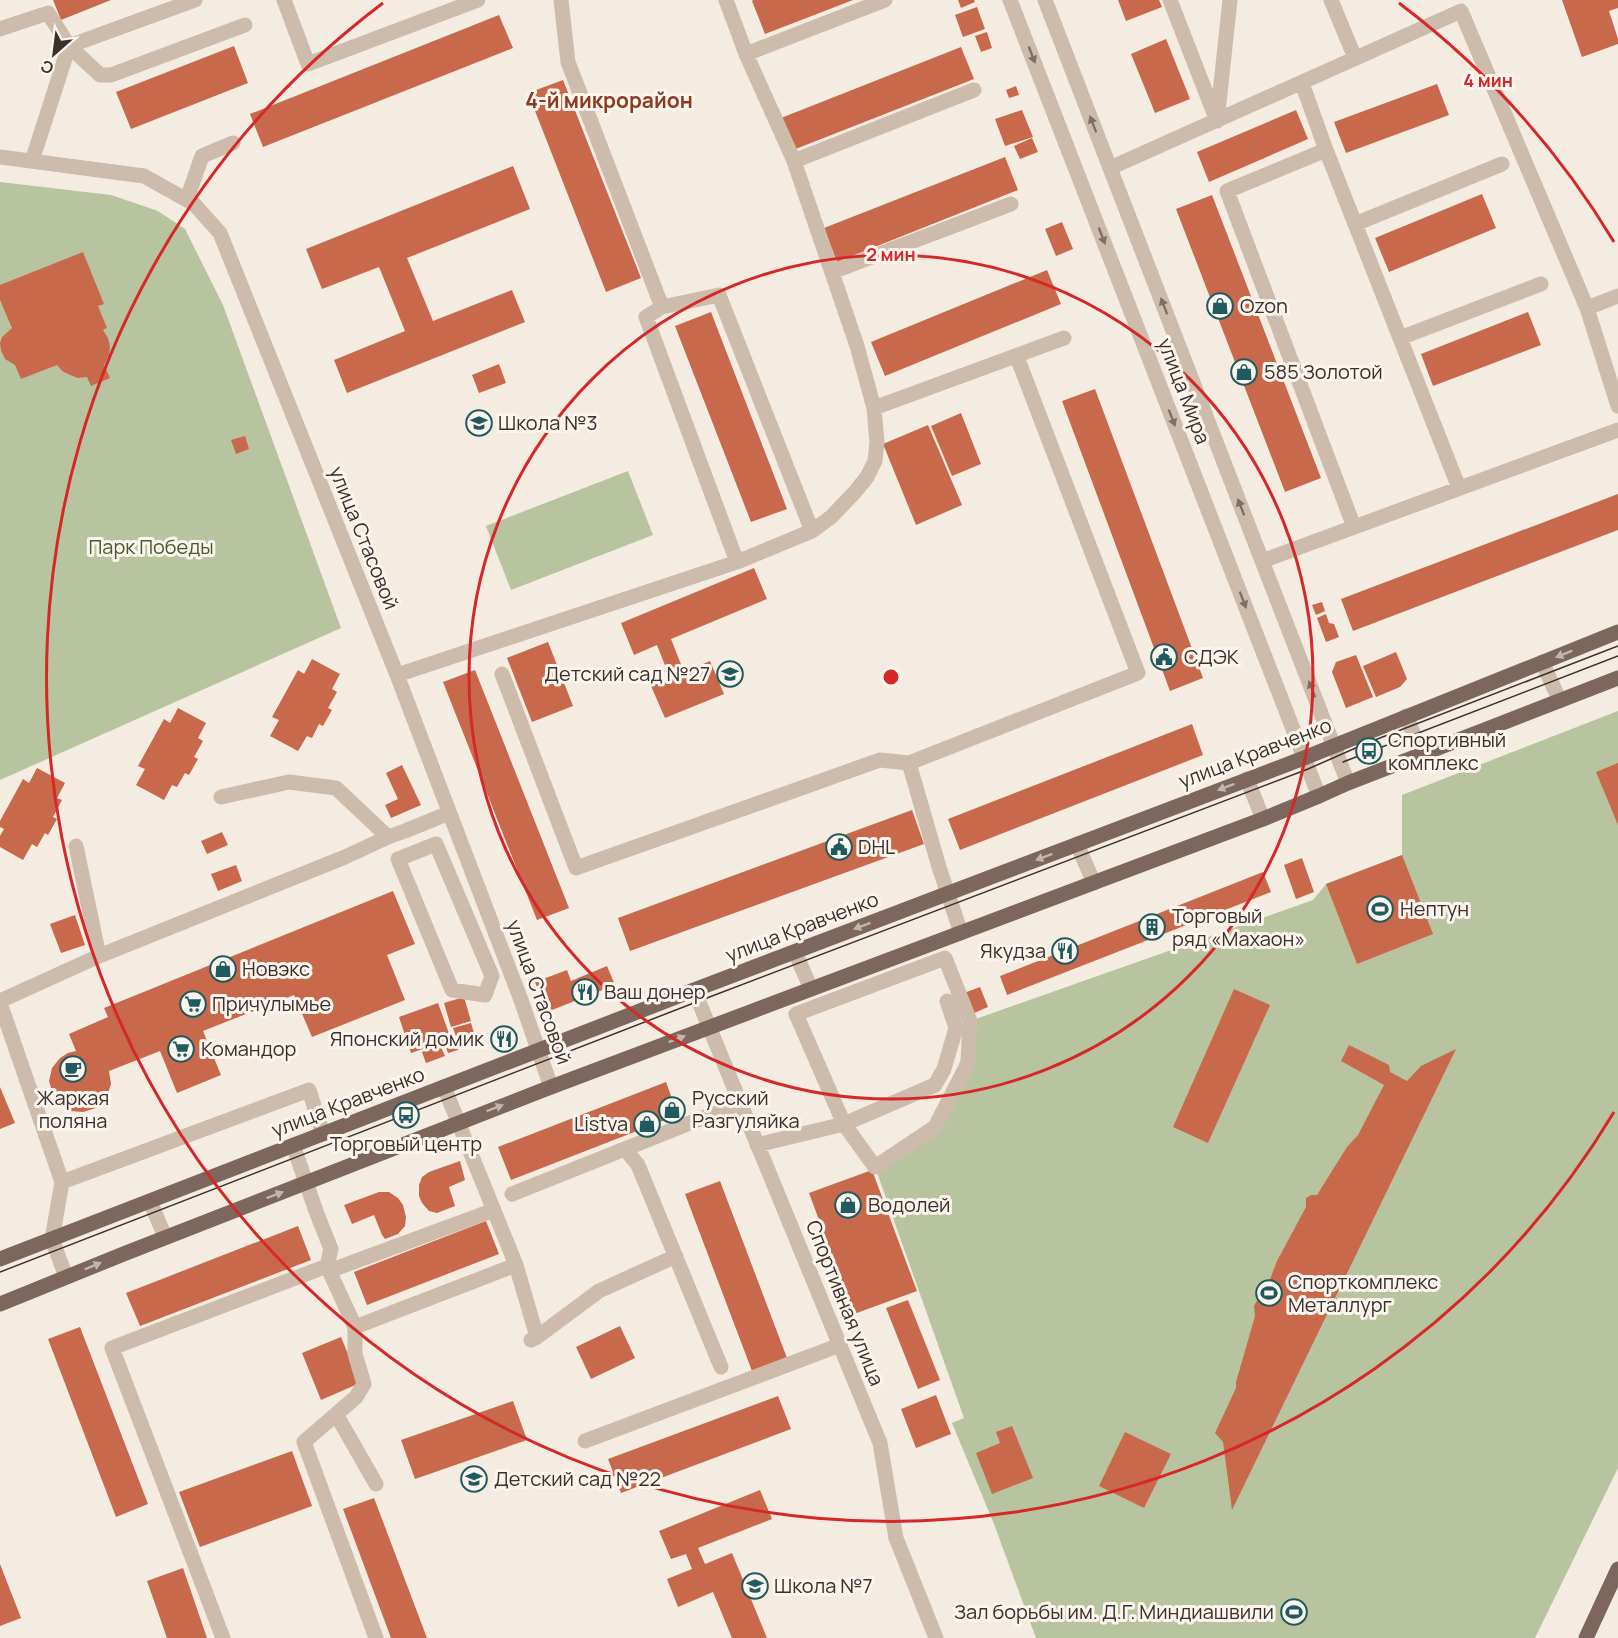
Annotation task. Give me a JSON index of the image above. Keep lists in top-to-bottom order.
{
  "streets": {
    "main road": ["улица Кравченко"],
    "street": ["улица Мира", "улица Стасовой", "Спортивная улица"]
  },
  "crossings": [
    ["улица Мира", "улица Кравченко"],
    ["улица Стасовой", "улица Кравченко"],
    ["улица Кравченко", "Спортивная улица"]
  ],
  "districts": ["4-й микрорайон"],
  "parks": ["Парк Победы"],
  "places": {
    "shop": [
      "Ozon",
      "585 Золотой",
      "Новэкс",
      "Русский Разгуляйка",
      "Listva",
      "Водолей"
    ],
    "school or university": [
      "Школа №3",
      "Детский сад №27",
      "Детский сад №22",
      "Школа №7"
    ],
    "public building": ["СДЭК", "DHL"],
    "bus stop": ["Спортивный комплекс", "Торговый центр"],
    "sports": ["Нептун", "Спорткомплекс Металлург", "Зал борьбы им. Д.Г. Миндиашвили"],
    "building": ["Торговый ряд «Махаон»"],
    "restaurant": ["Якудза", "Ваш донер", "Японский домик"],
    "supermarket": ["Причулымье", "Командор"],
    "cafe": ["Жаркая поляна"]
  },
  "north": "bottom left",
  "rings": ["4 мин", "2 мин"]
}
